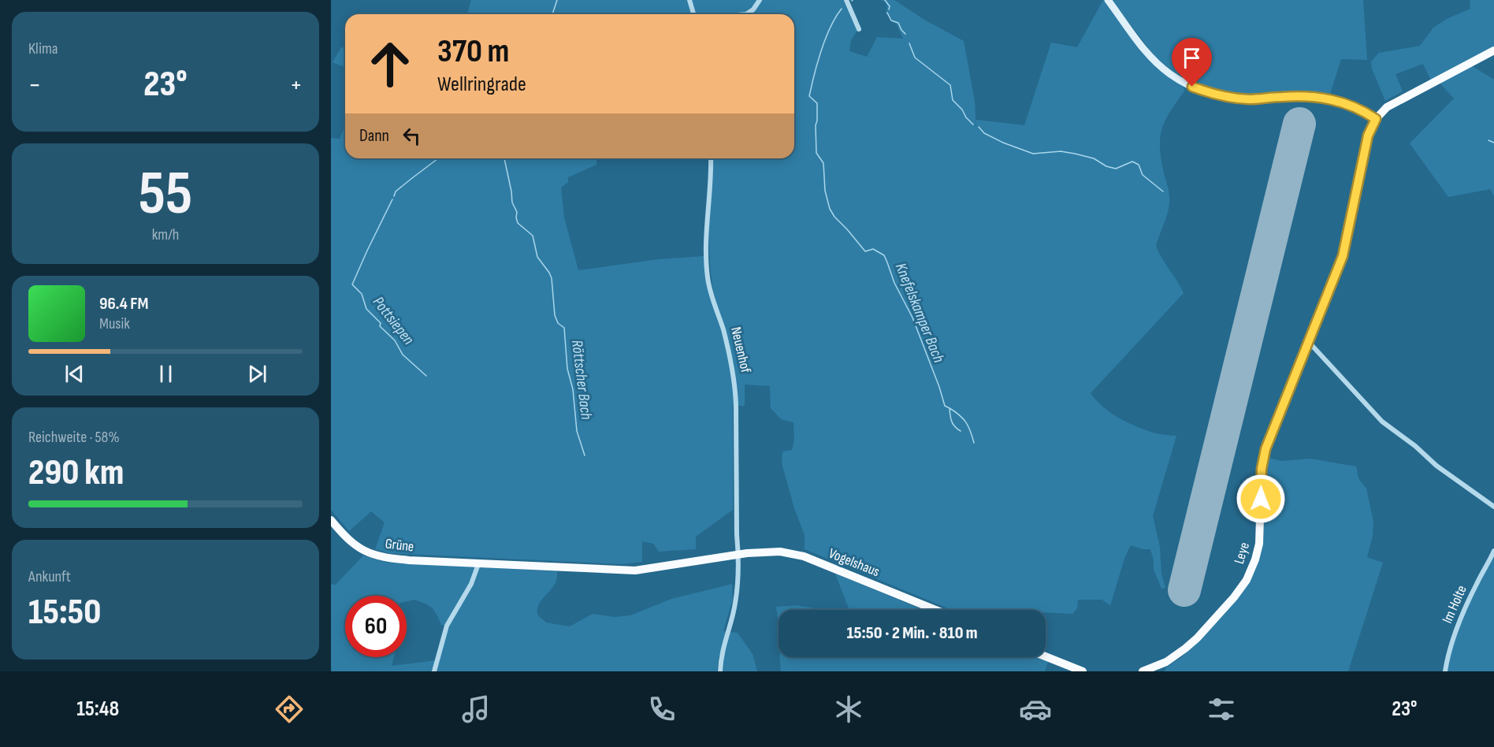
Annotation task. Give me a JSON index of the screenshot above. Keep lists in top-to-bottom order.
{
  "streets": {
    "main road": ["Grüne", "Leye", "Vogelshaus"],
    "street": ["Neuenhof", "Im Holte"]
  },
  "crossings": [
    ["Neuenhof", "Grüne"],
    ["Neuenhof", "Vogelshaus"],
    ["Grüne", "Vogelshaus"]
  ],
  "water": ["Knefelskamper Bach", "Pottsiepen", "Röttscher Bach"],
  "page": {
    "tile": [
      "Klima",
      ["55", "km/h"],
      ["Reichweite · 58%", "290 km"],
      ["Ankunft", "15:50"]
    ],
    "turn": ["370 m", "Wellringrade"],
    "heat": ["−", "23°", "+"],
    "then": "Dann",
    "song": ["96.4 FM", "Musik"],
    "limit": "60",
    "trip": "15:50 · 2 Min. · 810 m",
    "tabs": ["15:48", "23°"]
  }
}
